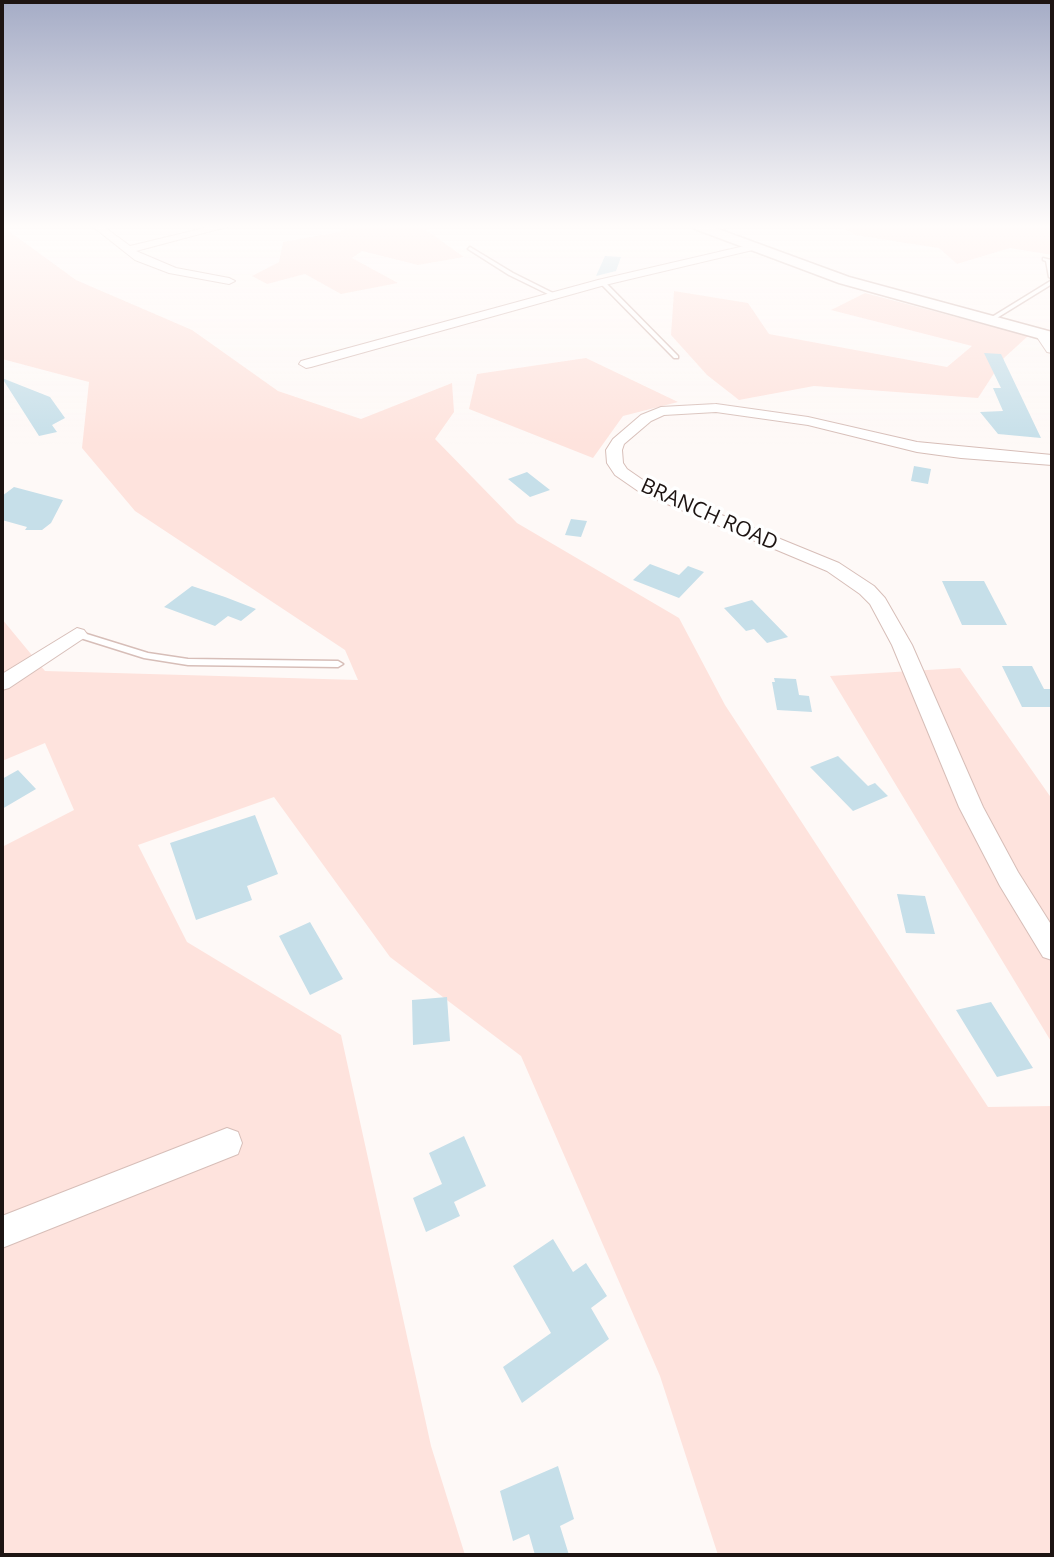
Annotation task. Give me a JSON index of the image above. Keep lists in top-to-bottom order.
{
  "streets": {
    "street": ["BRANCH ROAD"]
  }
}
